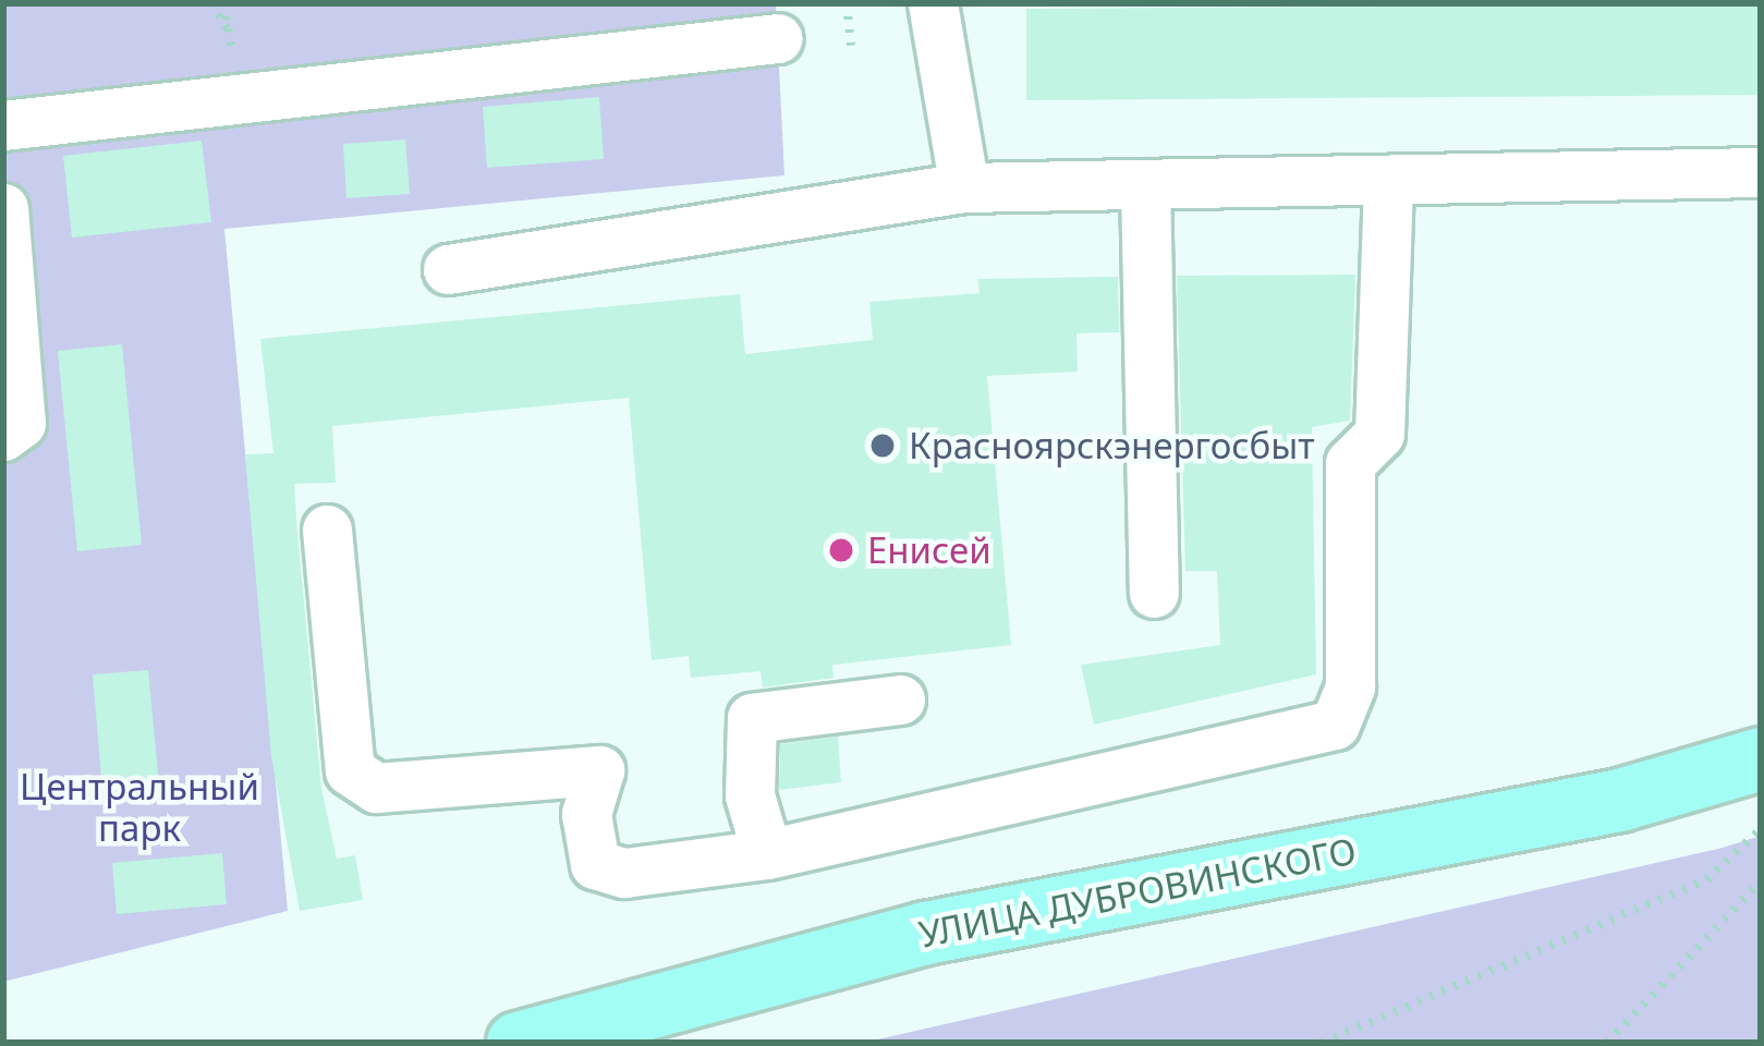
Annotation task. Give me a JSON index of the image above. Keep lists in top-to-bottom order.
{
  "streets": {
    "main road": ["УЛИЦА ДУБРОВИНСКОГО"]
  },
  "parks": ["Центральный парк"],
  "places": ["Красноярскэнергосбыт", "Енисей"]
}
